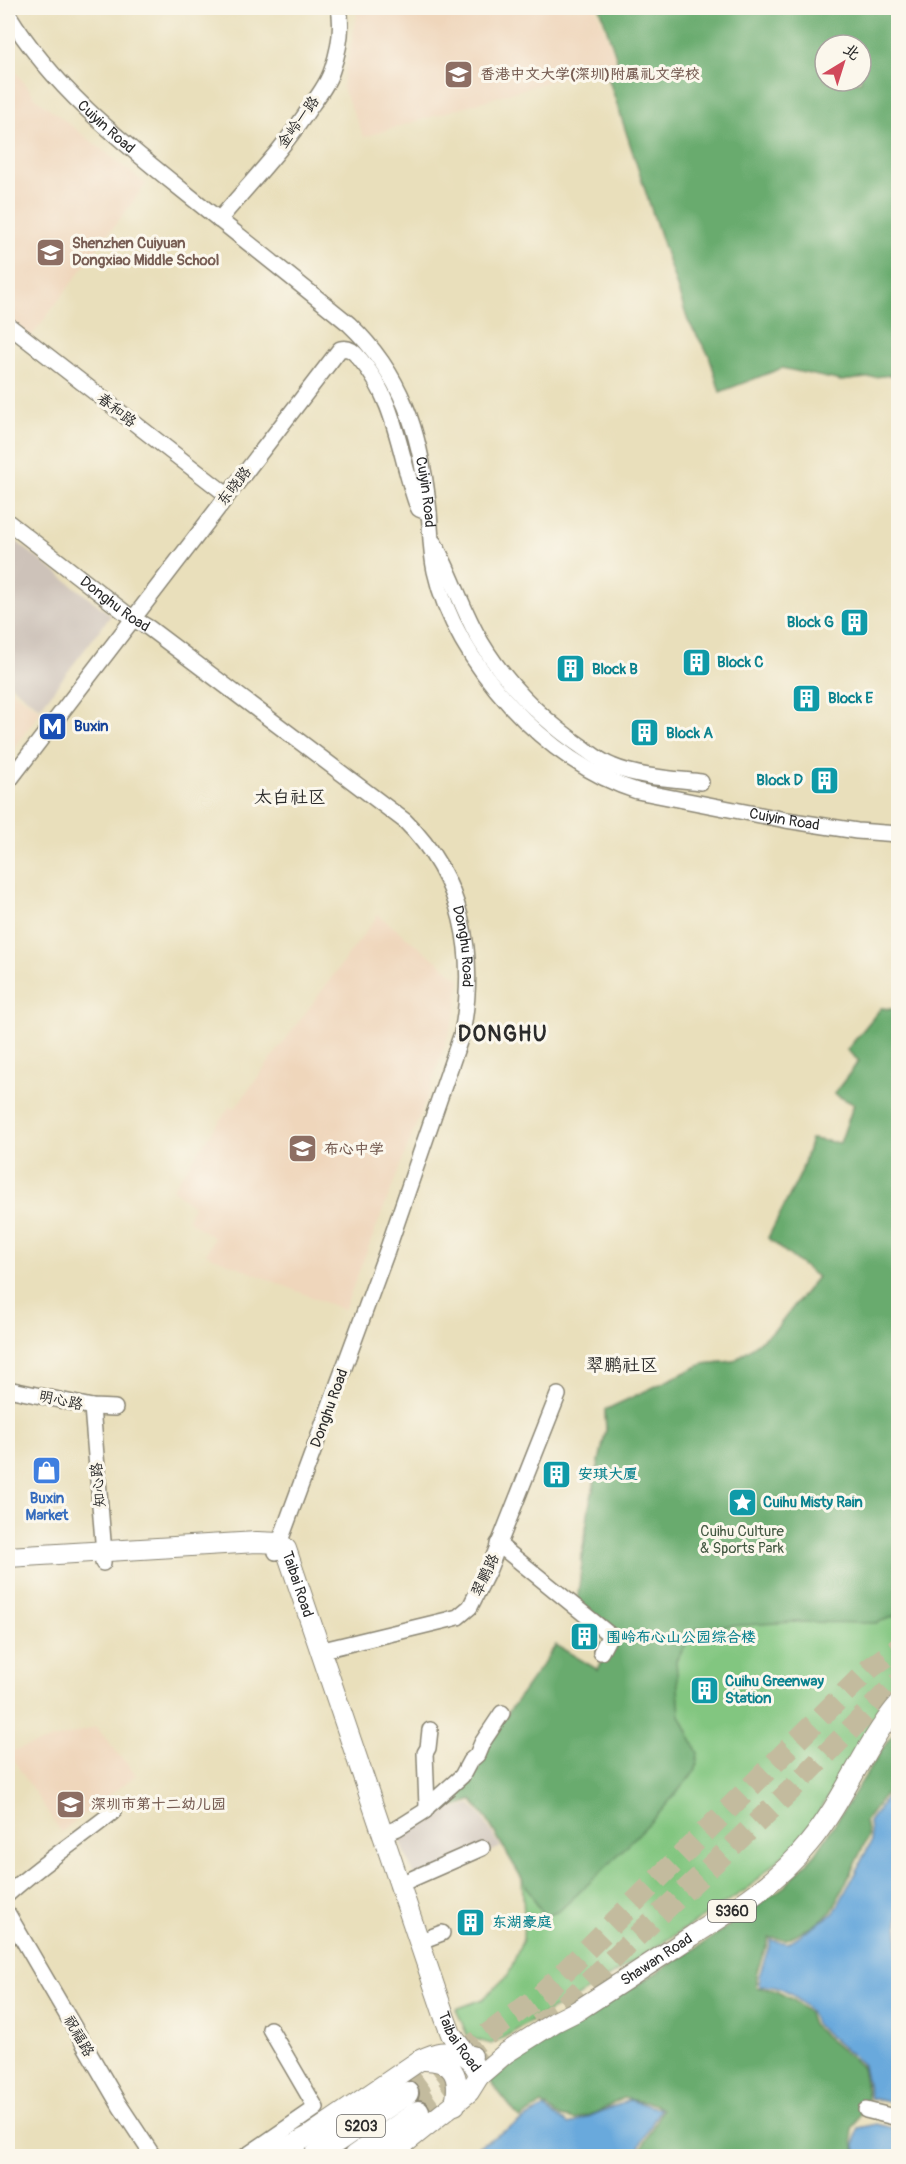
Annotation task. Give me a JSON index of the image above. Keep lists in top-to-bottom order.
{
  "streets": {
    "highway": ["S203"],
    "main road": ["Taibai Road", "S360", "Shawan Road"],
    "street": [
      "金岭一路",
      "Cuiyin Road",
      "春和路",
      "东晓路",
      "Donghu Road",
      "明心路",
      "知心路",
      "翠鹏路",
      "祝福路"
    ]
  },
  "crossings": [
    ["金岭一路", "Cuiyin Road"],
    ["Cuiyin Road", "东晓路"],
    ["春和路", "东晓路"],
    ["东晓路", "Donghu Road"],
    ["Donghu Road", "Taibai Road"],
    ["明心路", "知心路"],
    ["知心路", "Taibai Road"],
    ["翠鹏路", "Taibai Road"],
    ["Taibai Road", "Shawan Road"]
  ],
  "districts": ["太白社区", "DONGHU", "翠鹏社区"],
  "parks": ["Cuihu Culture & Sports Park"],
  "places": {
    "school or university": [
      "香港中文大学(深圳)附属礼文学校",
      "Shenzhen Cuiyuan Dongxiao Middle School",
      "布心中学",
      "深圳市第十二幼儿园"
    ],
    "building": [
      "Block G",
      "Block C",
      "Block B",
      "Block E",
      "Block A",
      "Block D",
      "安琪大厦",
      "围岭布心山公园综合楼",
      "Cuihu Greenway Station",
      "东湖豪庭"
    ],
    "metro station": ["Buxin"],
    "shop": ["Buxin Market"],
    "place": ["Cuihu Misty Rain"]
  },
  "north": "top right"
}
